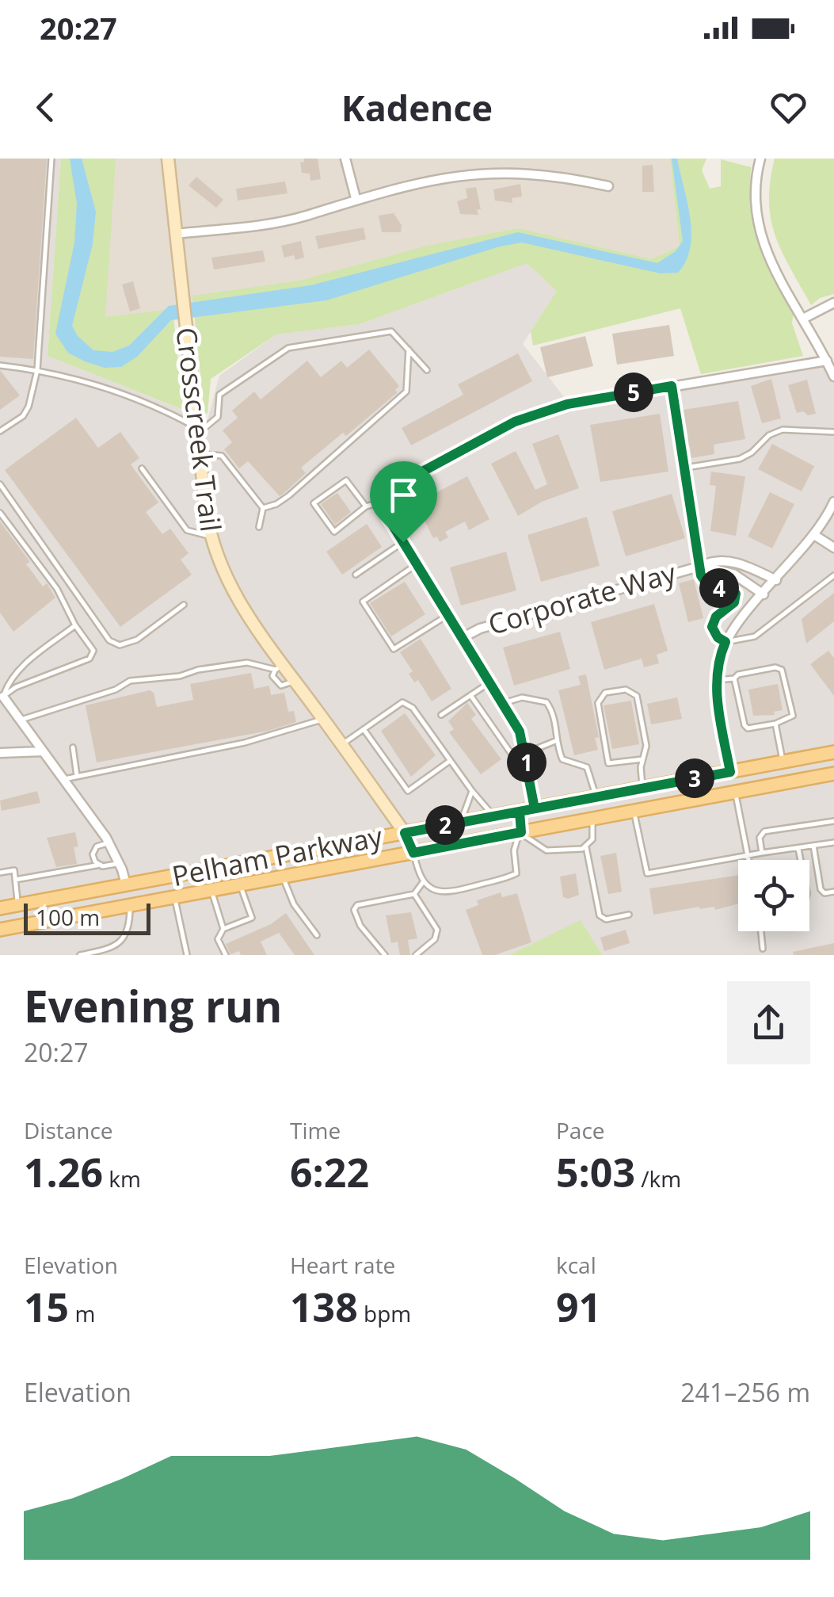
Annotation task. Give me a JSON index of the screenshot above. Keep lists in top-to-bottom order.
{
  "streets": {
    "main road": ["Pelham Parkway"],
    "street": ["Crosscreek Trail", "Corporate Way"]
  },
  "crossings": [
    ["Crosscreek Trail", "Pelham Parkway"]
  ],
  "scale_bar": "100 m",
  "page": {
    "status": "20:27",
    "header": "Kadence",
    "pins": [
      "5",
      "4",
      "1",
      "3",
      "2"
    ],
    "scale": "100 m",
    "heading": ["Evening run", "20:27"],
    "stats": [
      ["Distance", "1.26 km"],
      ["Time", "6:22"],
      ["Pace", "5:03 /km"],
      ["Elevation", "15 m"],
      ["Heart rate", "138 bpm"],
      ["kcal", "91"]
    ],
    "chart": ["Elevation", "241–256 m"]
  }
}
